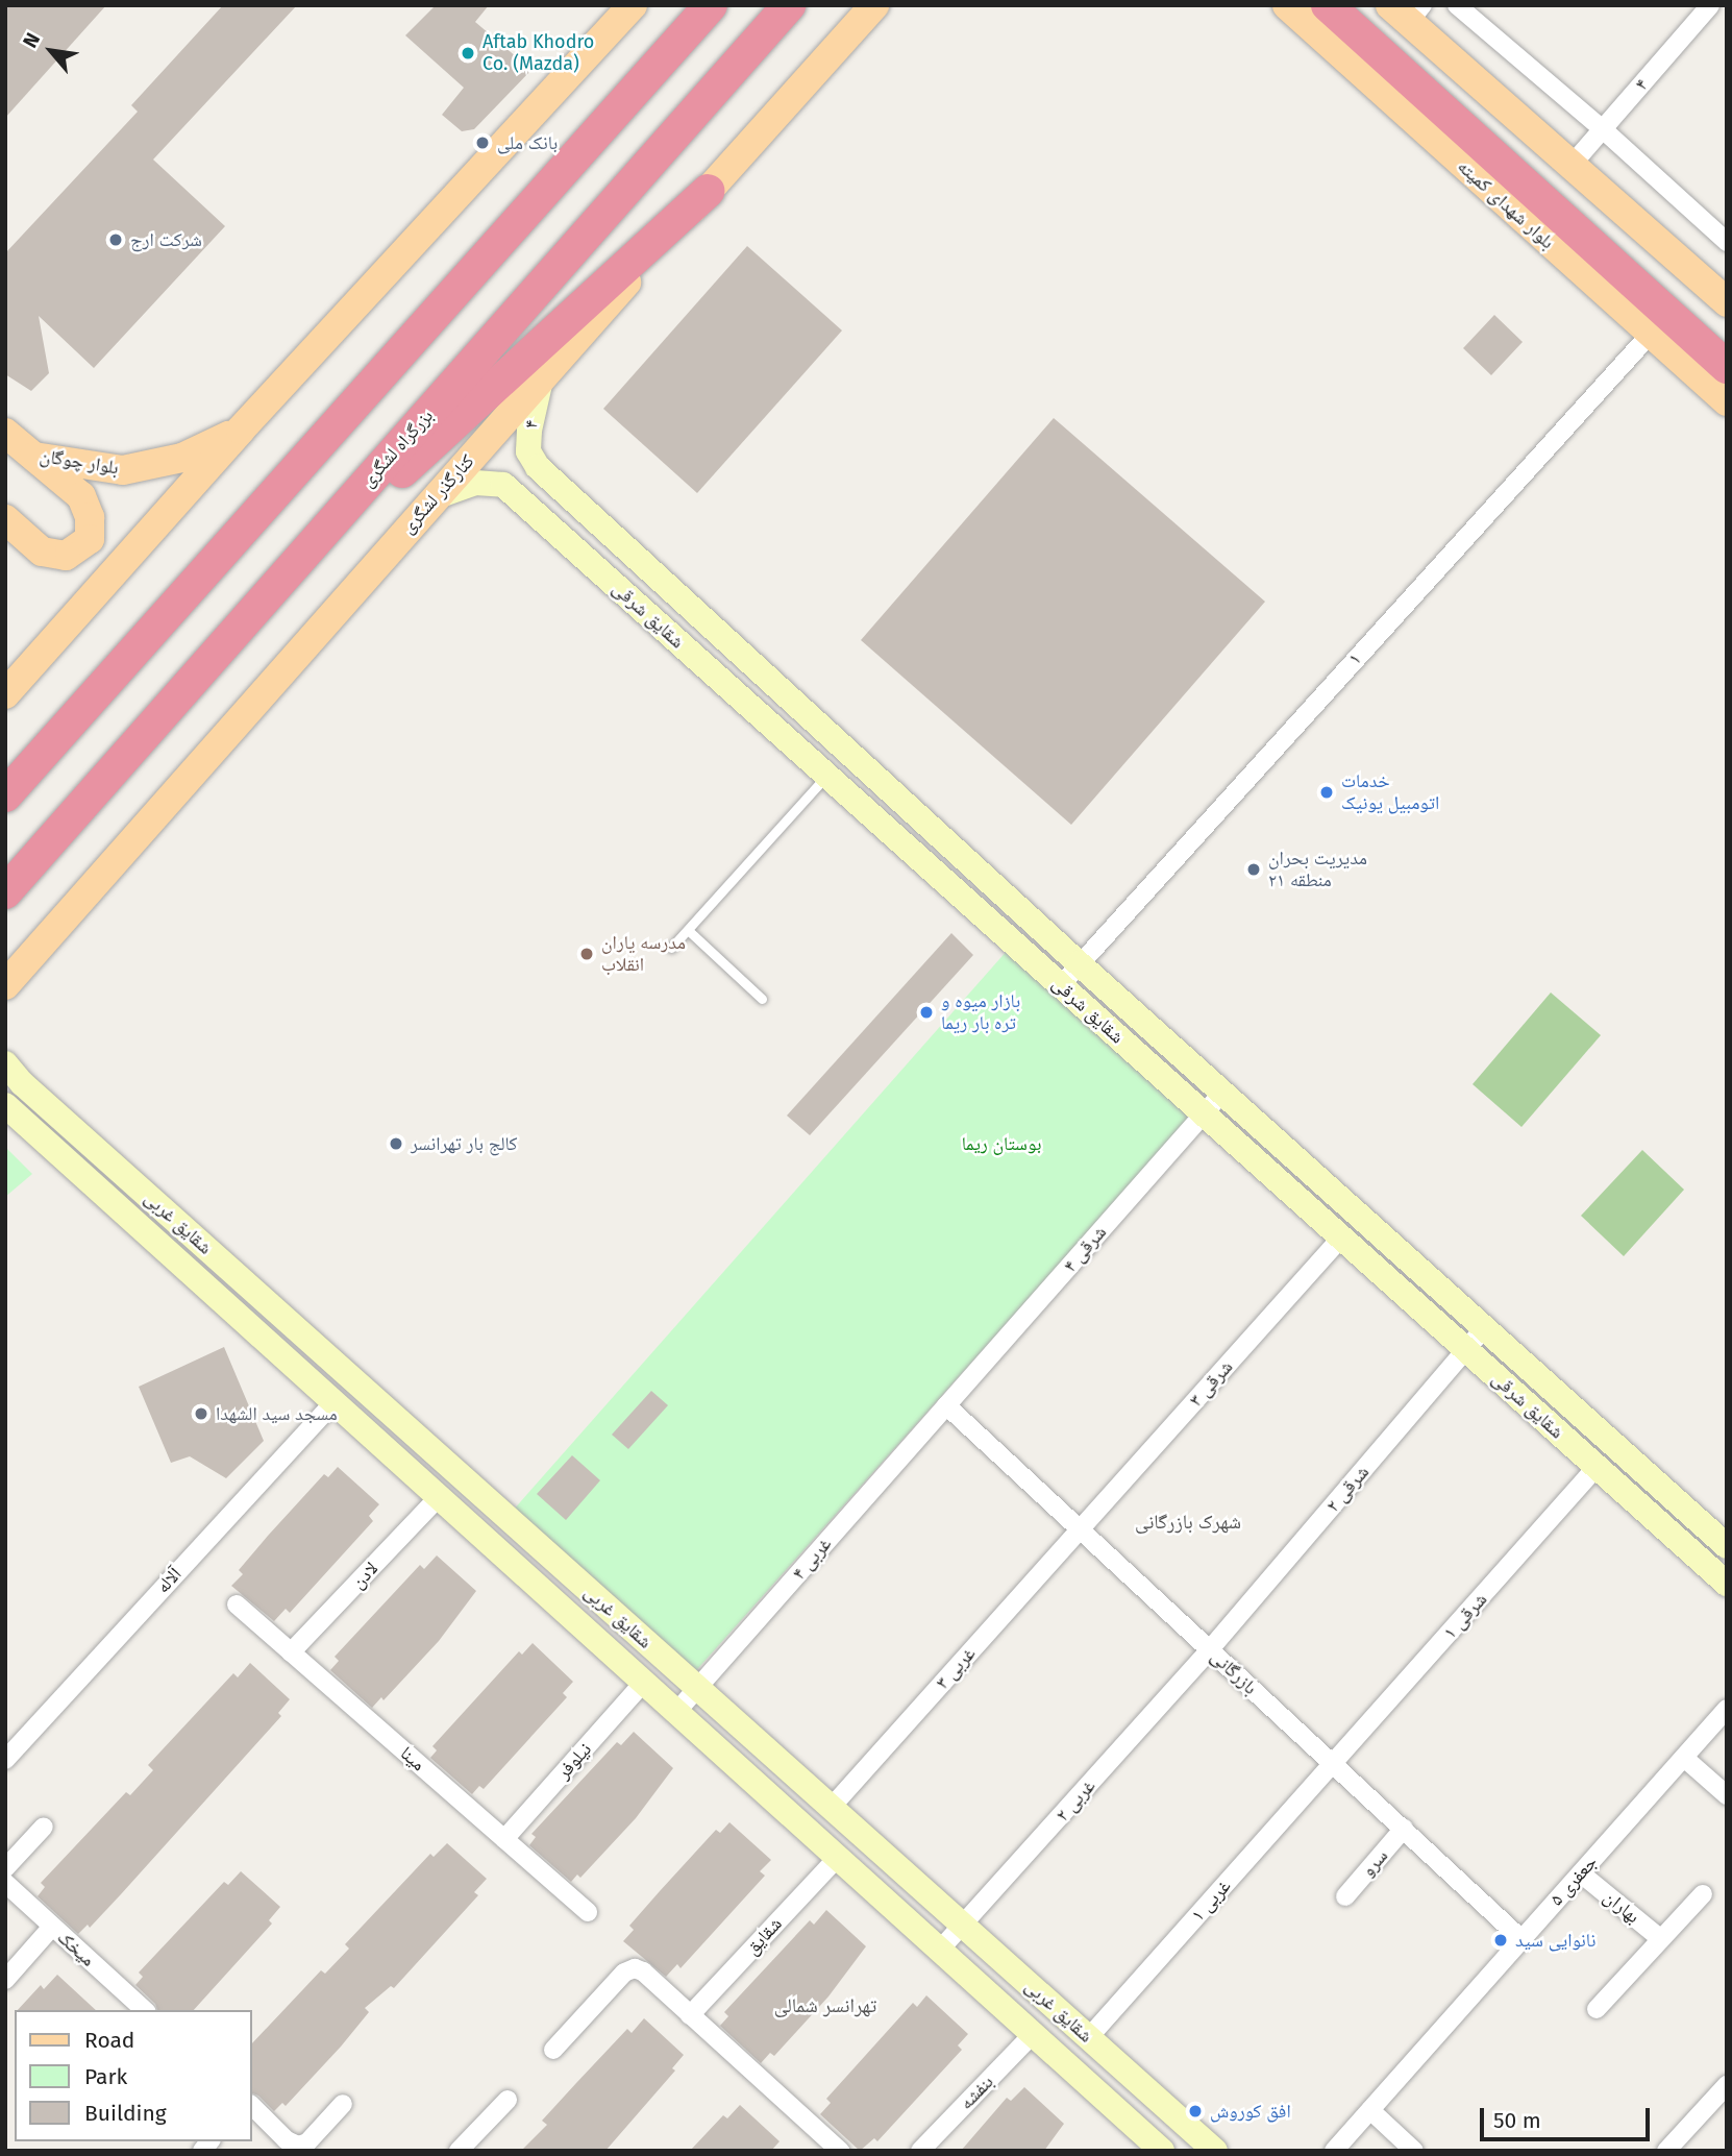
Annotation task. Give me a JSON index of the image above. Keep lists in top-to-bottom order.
{
  "streets": {
    "highway": ["بزرگراه لشگری"],
    "main road": ["بلوار شهدای کمیته", "بلوار چوگان", "کنارگذر لشگری"],
    "street": [
      "۴",
      "شقایق شرقی",
      "۱",
      "شقایق غربی",
      "۴ شرقی",
      "۳ شرقی",
      "۲ شرقی",
      "۴ غربی",
      "لادن",
      "آلاله",
      "۱ شرقی",
      "۳ غربی",
      "بازرگانی",
      "مینا",
      "نیلوفر",
      "۲ غربی",
      "سرو",
      "جعفری ۵",
      "۱ غربی",
      "بهاران",
      "شقایق",
      "میخک",
      "بنفشه"
    ]
  },
  "crossings": [
    ["۴", "کنارگذر لشگری"],
    ["۴", "شقایق شرقی"],
    ["بلوار شهدای کمیته", "۱"],
    ["کنارگذر لشگری", "شقایق شرقی"],
    ["شقایق شرقی", "۱"],
    ["شقایق شرقی", "۴ شرقی"],
    ["شقایق شرقی", "۳ شرقی"],
    ["شقایق شرقی", "۲ شرقی"],
    ["شقایق شرقی", "۱ شرقی"],
    ["شقایق غربی", "۴ غربی"],
    ["شقایق غربی", "لادن"],
    ["شقایق غربی", "آلاله"],
    ["شقایق غربی", "۳ غربی"],
    ["شقایق غربی", "نیلوفر"],
    ["شقایق غربی", "۲ غربی"],
    ["شقایق غربی", "۱ غربی"],
    ["شقایق غربی", "شقایق"],
    ["شقایق غربی", "بنفشه"],
    ["۴ شرقی", "۴ غربی"],
    ["۴ شرقی", "بازرگانی"],
    ["۳ شرقی", "۳ غربی"],
    ["۳ شرقی", "بازرگانی"],
    ["۲ شرقی", "بازرگانی"],
    ["۲ شرقی", "۲ غربی"],
    ["۴ غربی", "بازرگانی"],
    ["لادن", "مینا"],
    ["۱ شرقی", "بازرگانی"],
    ["۱ شرقی", "۱ غربی"],
    ["۳ غربی", "بازرگانی"],
    ["بازرگانی", "۲ غربی"],
    ["بازرگانی", "سرو"],
    ["بازرگانی", "جعفری ۵"],
    ["بازرگانی", "۱ غربی"],
    ["مینا", "نیلوفر"],
    ["جعفری ۵", "بهاران"]
  ],
  "districts": ["شهرک بازرگانی", "تهرانسر شمالی"],
  "parks": ["بوستان ریما"],
  "places": [
    "Aftab Khodro Co. (Mazda)",
    "بانک ملی",
    "شرکت ارج",
    "خدمات اتومبیل یونیک",
    "مدیریت بحران منطقه ۲۱",
    "مدرسه یاران انقلاب",
    "بازار میوه و تره بار ریما",
    "کالج بار تهرانسر",
    "مسجد سید الشهدا",
    "نانوایی سید",
    "افق کوروش"
  ],
  "legend": ["Road", "Park", "Building"],
  "scale_bar": "50 m",
  "north": "top left"
}
